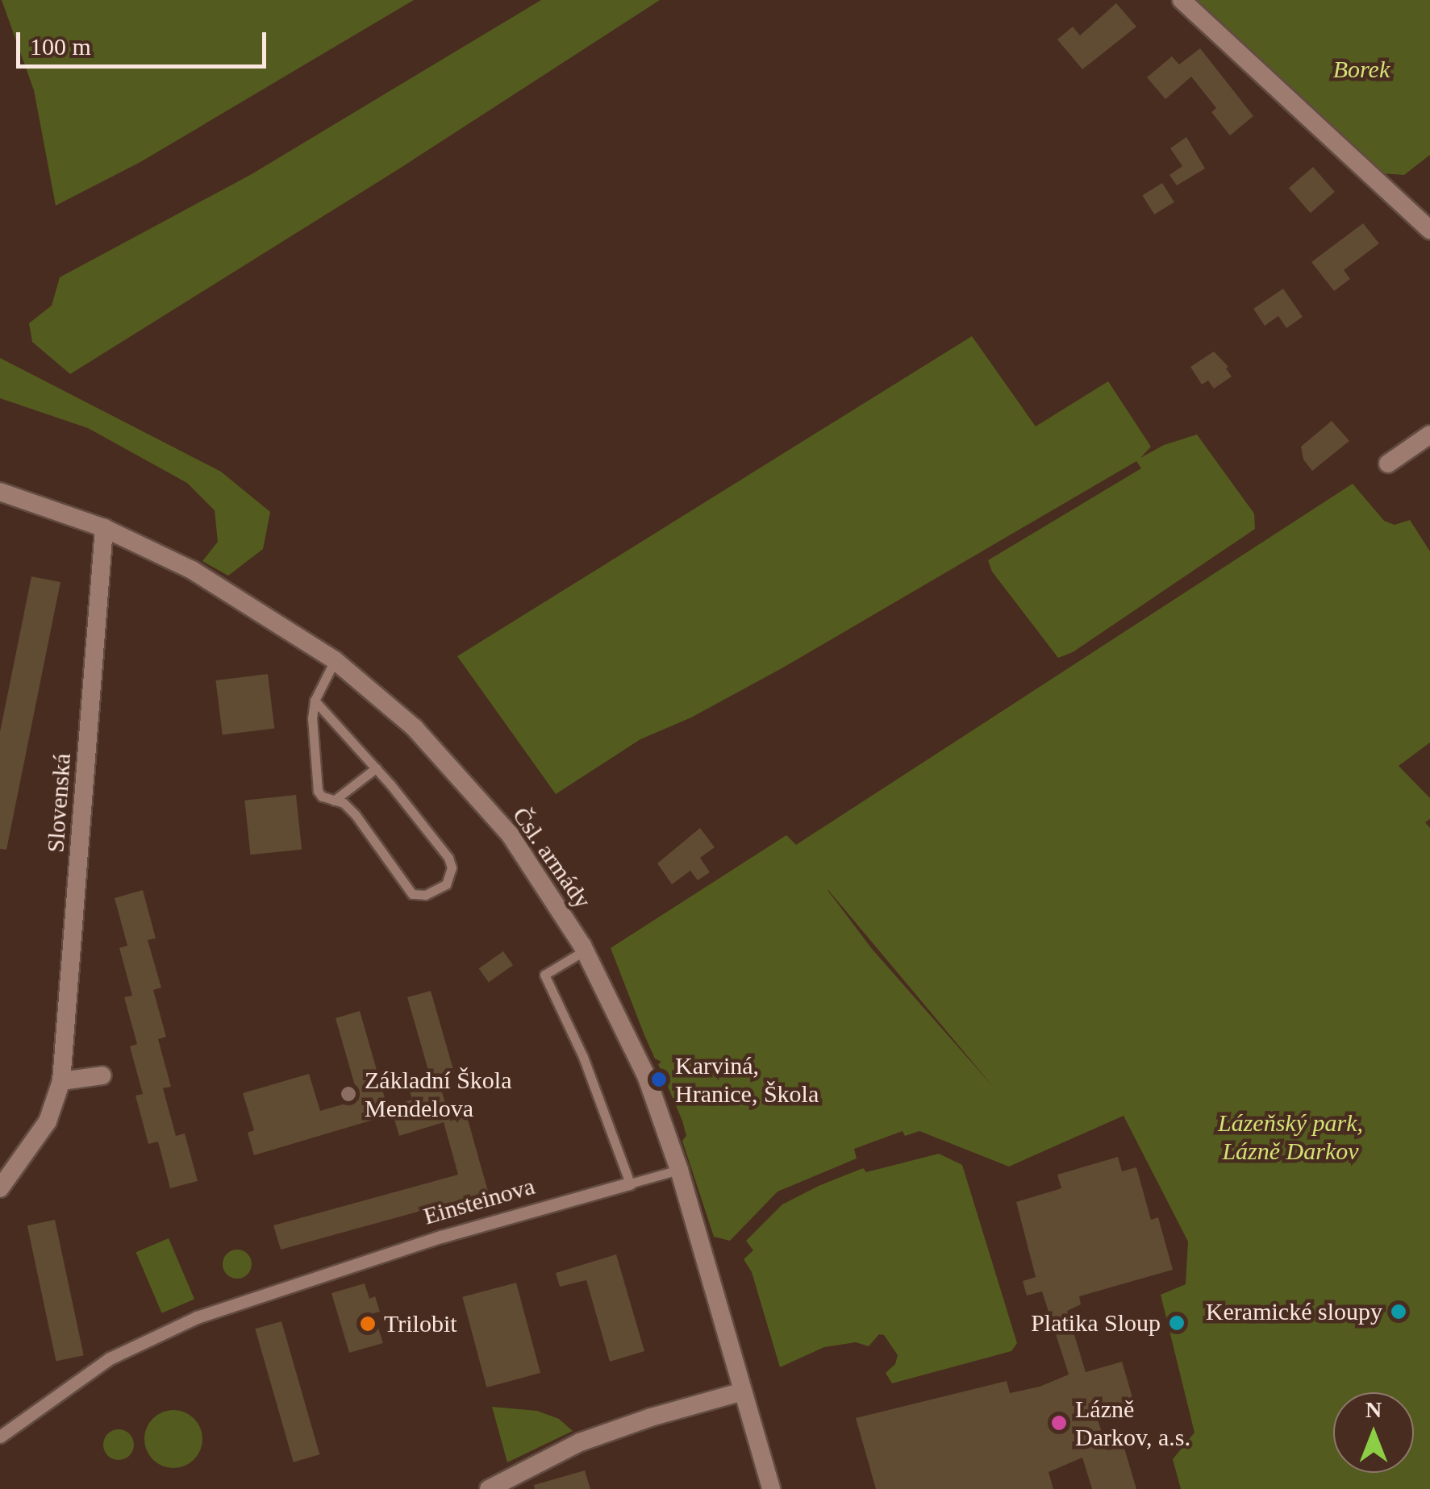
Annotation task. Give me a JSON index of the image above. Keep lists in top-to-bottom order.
{
  "streets": {
    "street": ["Slovenská", "Čsl. armády", "Einsteinova"]
  },
  "crossings": [
    ["Slovenská", "Čsl. armády"],
    ["Čsl. armády", "Einsteinova"]
  ],
  "parks": ["Borek", "Lázeňský park, Lázně Darkov"],
  "places": [
    "Karviná, Hranice, Škola",
    "Základní Škola Mendelova",
    "Keramické sloupy",
    "Platika Sloup",
    "Trilobit",
    "Lázně Darkov, a.s."
  ],
  "scale_bar": "100 m",
  "north": "top"
}
